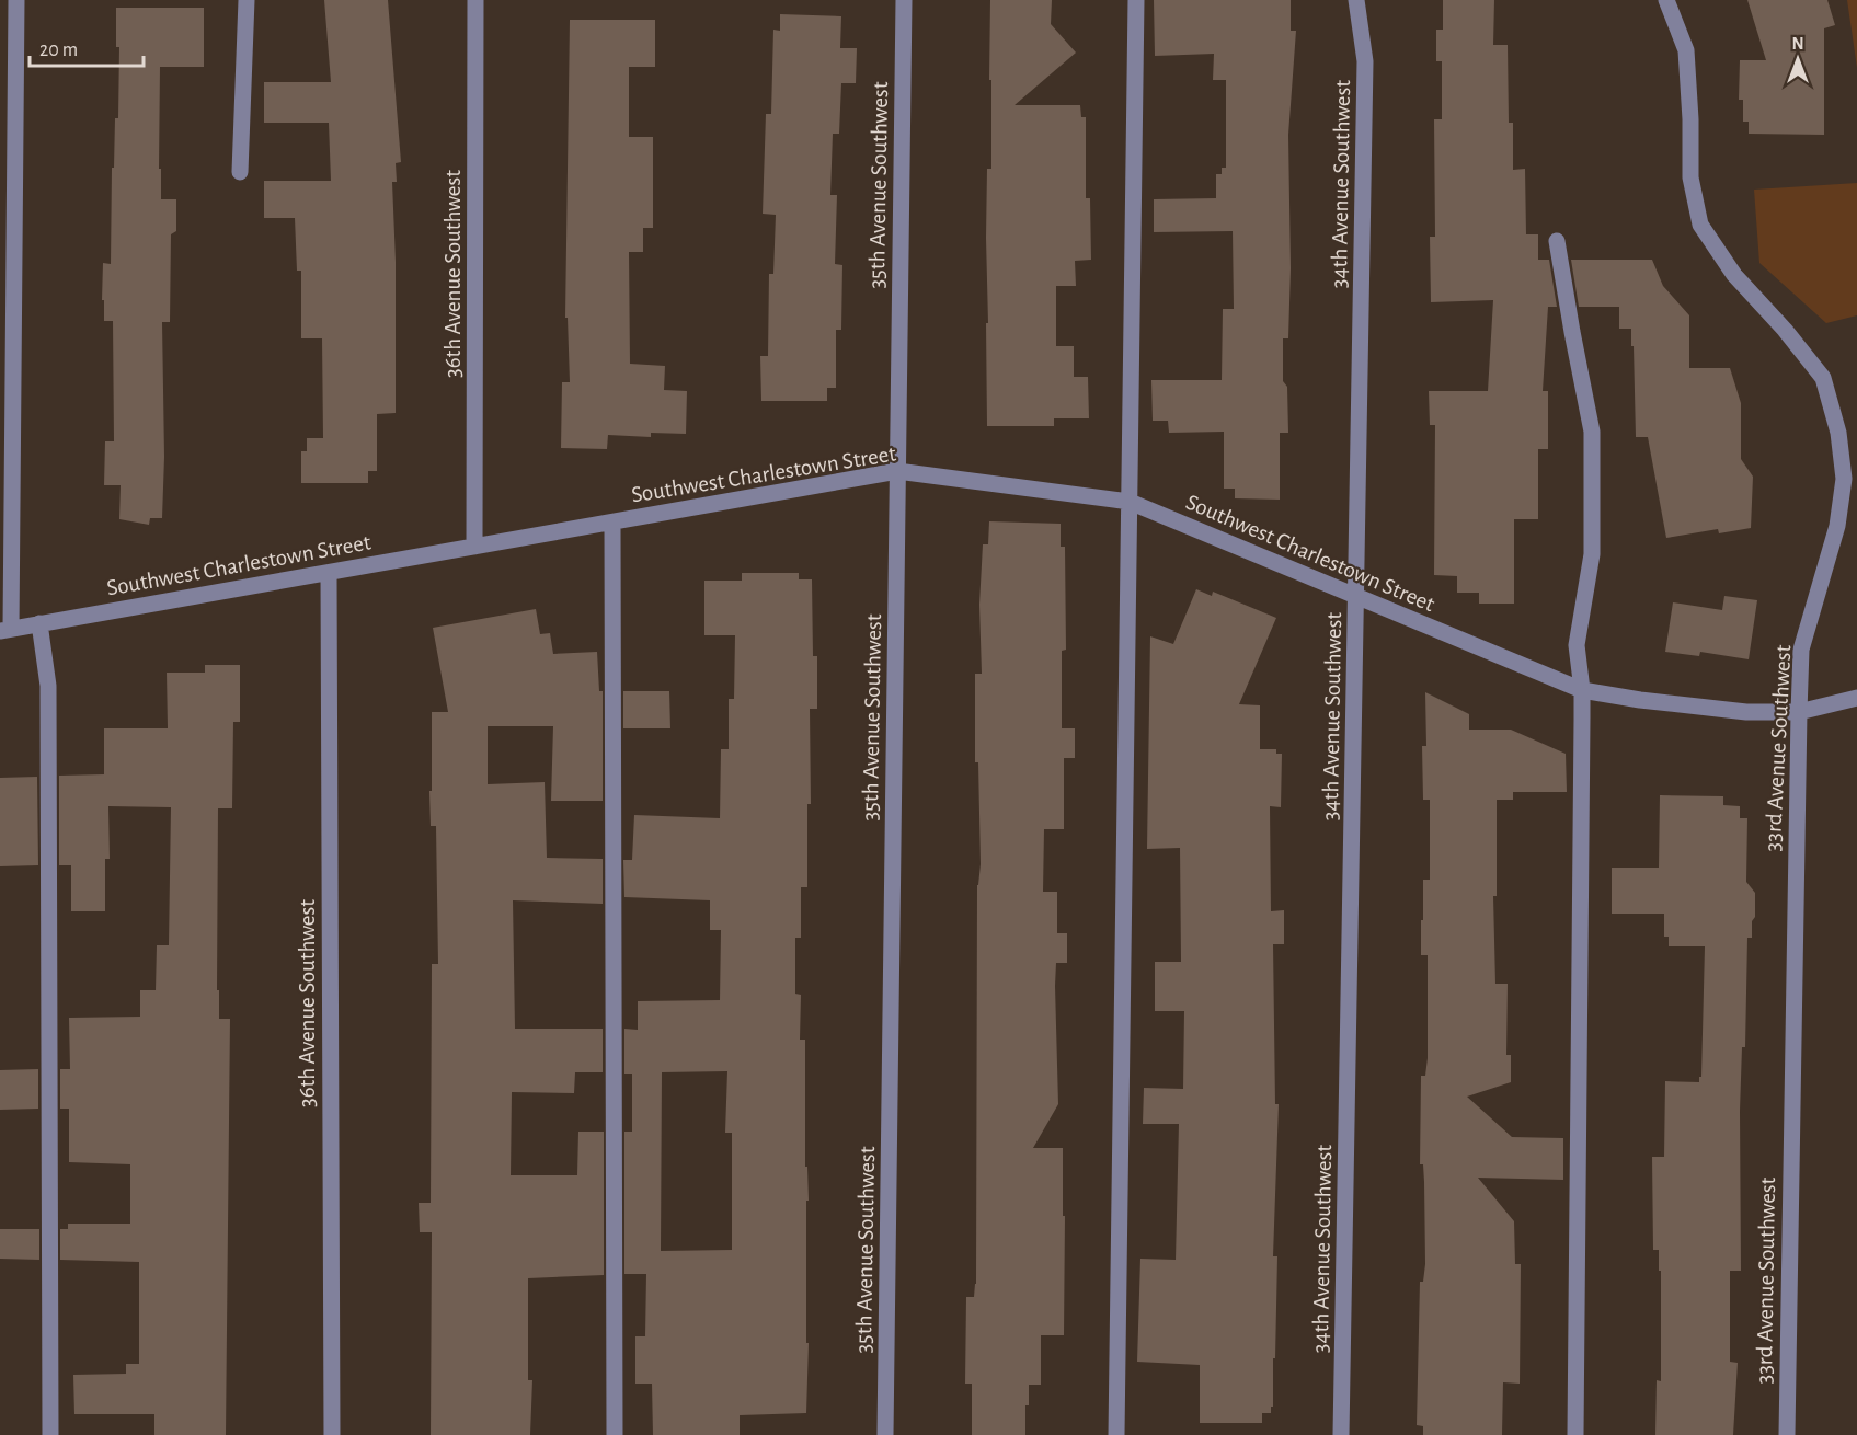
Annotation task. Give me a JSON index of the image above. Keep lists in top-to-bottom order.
{
  "streets": {
    "street": [
      "34th Avenue Southwest",
      "35th Avenue Southwest",
      "36th Avenue Southwest",
      "Southwest Charlestown Street",
      "33rd Avenue Southwest"
    ]
  },
  "crossings": [
    ["34th Avenue Southwest", "Southwest Charlestown Street"],
    ["35th Avenue Southwest", "Southwest Charlestown Street"],
    ["36th Avenue Southwest", "Southwest Charlestown Street"],
    ["Southwest Charlestown Street", "33rd Avenue Southwest"]
  ],
  "scale_bar": "20 m",
  "north": "top"
}
